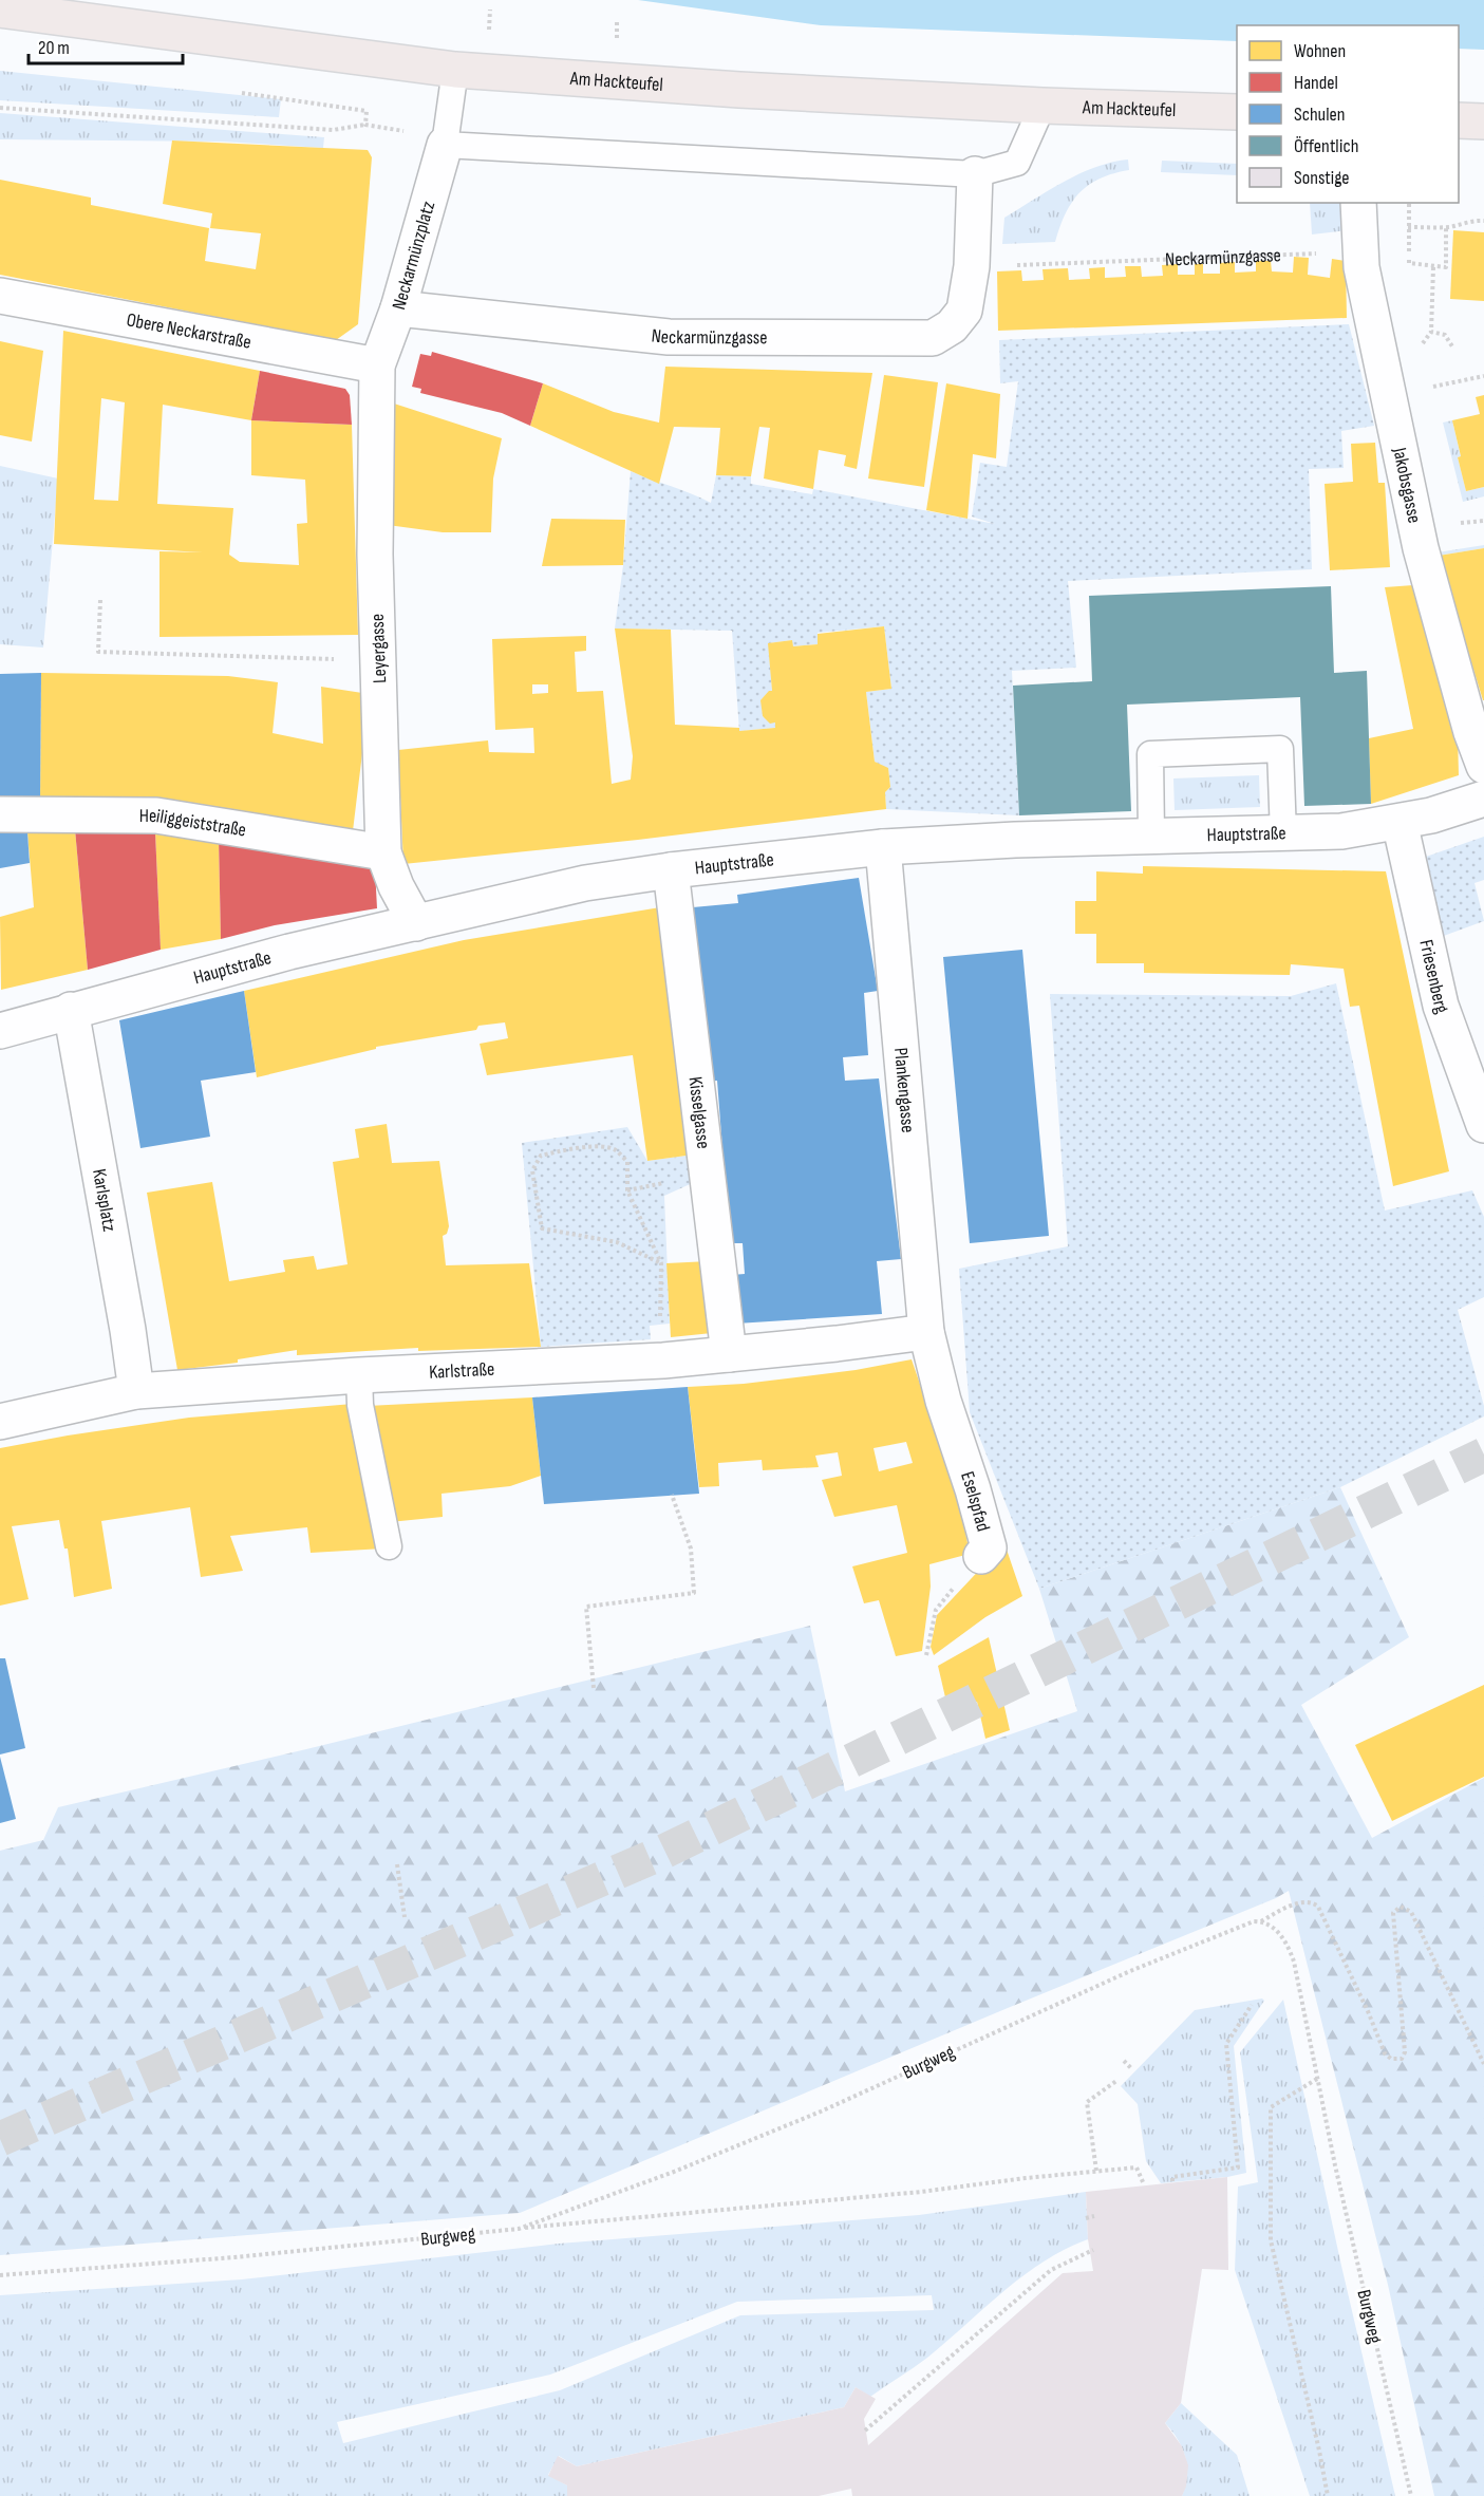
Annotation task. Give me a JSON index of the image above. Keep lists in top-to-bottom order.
{
  "streets": {
    "main road": ["Am Hackteufel"],
    "street": [
      "Neckarmünzplatz",
      "Neckarmünzgasse",
      "Obere Neckarstraße",
      "Jakobsgasse",
      "Leyergasse",
      "Heiliggeiststraße",
      "Hauptstraße",
      "Friesenberg",
      "Plankengasse",
      "Kisselgasse",
      "Karlsplatz",
      "Karlstraße",
      "Eselspfad"
    ],
    "path": ["Burgweg"]
  },
  "crossings": [
    ["Neckarmünzplatz", "Neckarmünzgasse"],
    ["Neckarmünzplatz", "Obere Neckarstraße"],
    ["Neckarmünzplatz", "Leyergasse"],
    ["Neckarmünzgasse", "Jakobsgasse"],
    ["Obere Neckarstraße", "Leyergasse"],
    ["Leyergasse", "Heiliggeiststraße"],
    ["Leyergasse", "Hauptstraße"],
    ["Hauptstraße", "Friesenberg"],
    ["Hauptstraße", "Plankengasse"],
    ["Hauptstraße", "Kisselgasse"],
    ["Hauptstraße", "Karlsplatz"],
    ["Plankengasse", "Karlstraße"],
    ["Plankengasse", "Eselspfad"],
    ["Kisselgasse", "Karlstraße"],
    ["Karlsplatz", "Karlstraße"],
    ["Karlstraße", "Eselspfad"]
  ],
  "legend": [
    "Wohnen",
    "Handel",
    "Schulen",
    "Öffentlich",
    "Sonstige"
  ],
  "scale_bar": "20 m"
}
